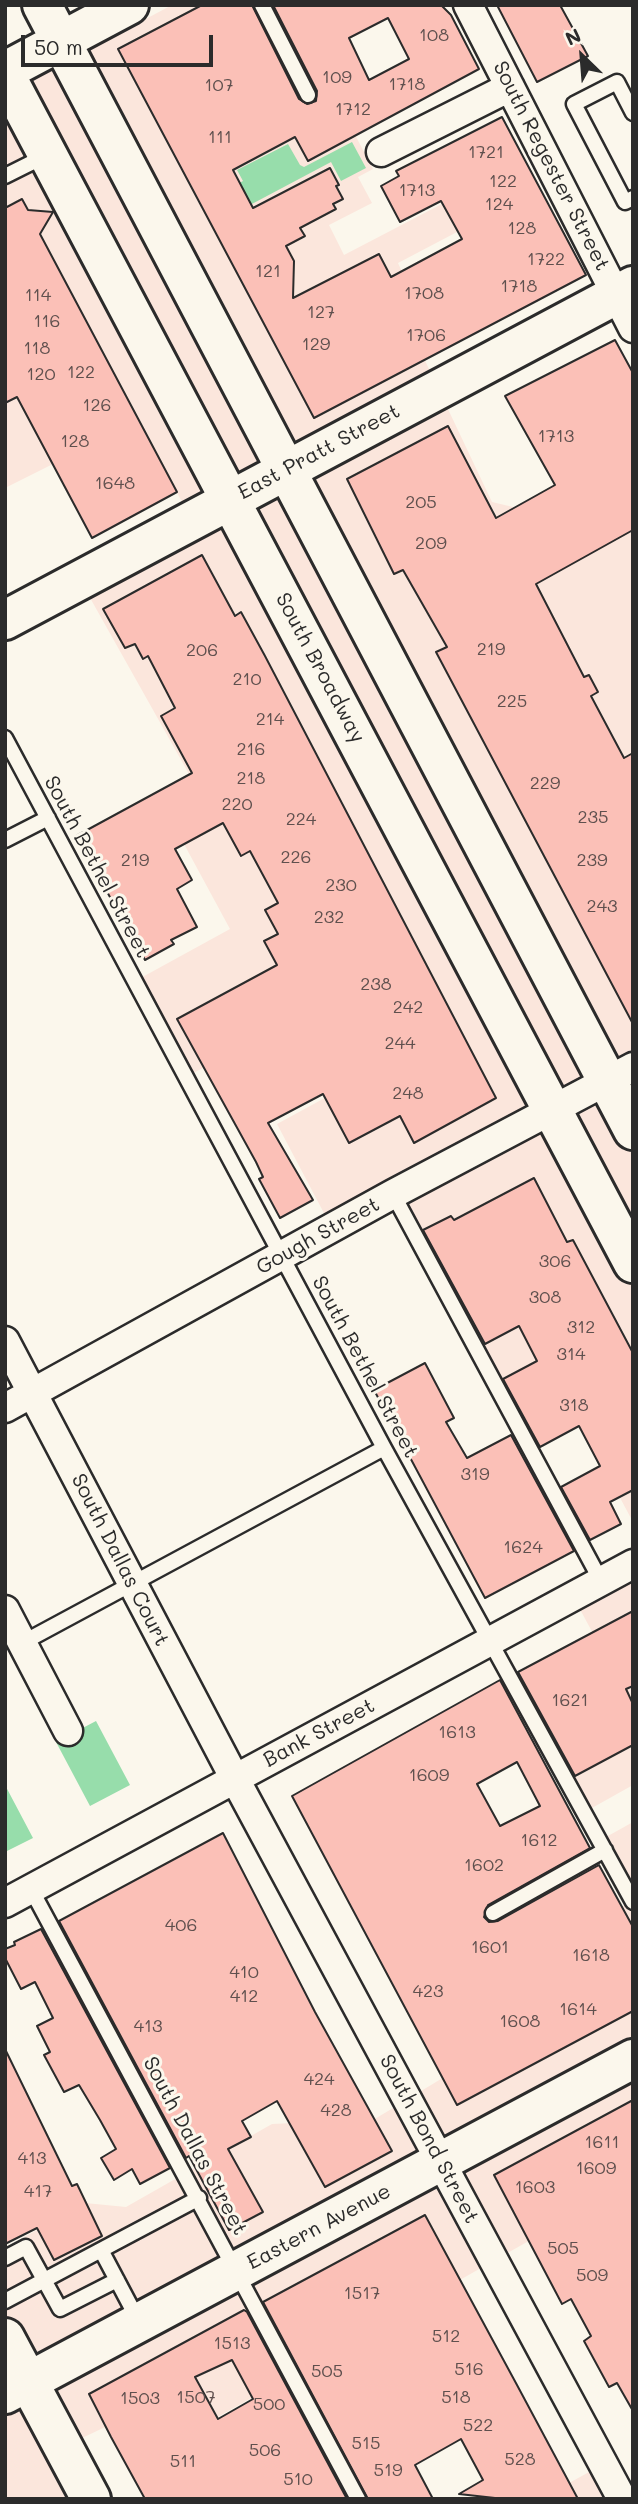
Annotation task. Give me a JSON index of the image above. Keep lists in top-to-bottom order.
{
  "streets": {
    "main road": ["East Pratt Street", "South Broadway", "Eastern Avenue"],
    "street": [
      "South Regester Street",
      "Gough Street",
      "South Dallas Court",
      "Bank Street",
      "South Bond Street"
    ],
    "lane": ["South Bethel Street", "South Dallas Street"]
  },
  "crossings": [
    ["South Regester Street", "East Pratt Street"],
    ["East Pratt Street", "South Broadway"],
    ["South Broadway", "Gough Street"],
    ["South Bethel Street", "Gough Street"],
    ["South Bethel Street", "Bank Street"],
    ["Gough Street", "South Dallas Court"],
    ["South Dallas Court", "Bank Street"],
    ["South Dallas Court", "South Bond Street"],
    ["Bank Street", "South Bond Street"],
    ["Bank Street", "South Dallas Street"],
    ["South Bond Street", "Eastern Avenue"],
    ["South Dallas Street", "Eastern Avenue"]
  ],
  "house_numbers": [
    "108",
    "109",
    "1718",
    "107",
    "1712",
    "111",
    "1721",
    "122",
    "1713",
    "124",
    "128",
    "1722",
    "121",
    "1718",
    "1708",
    "114",
    "127",
    "116",
    "1706",
    "129",
    "118",
    "122",
    "120",
    "126",
    "1713",
    "128",
    "1648",
    "205",
    "209",
    "219",
    "206",
    "210",
    "225",
    "214",
    "216",
    "218",
    "229",
    "220",
    "235",
    "224",
    "226",
    "219",
    "239",
    "230",
    "243",
    "232",
    "238",
    "242",
    "244",
    "248",
    "306",
    "308",
    "312",
    "314",
    "318",
    "319",
    "1624",
    "1621",
    "1613",
    "1609",
    "1612",
    "1602",
    "406",
    "1601",
    "1618",
    "410",
    "423",
    "412",
    "1614",
    "1608",
    "413",
    "424",
    "428",
    "1611",
    "413",
    "1609",
    "1603",
    "417",
    "505",
    "509",
    "1517",
    "512",
    "1513",
    "516",
    "505",
    "1507",
    "518",
    "1503",
    "500",
    "522",
    "515",
    "506",
    "528",
    "511",
    "519",
    "510"
  ],
  "scale_bar": "50 m",
  "north": "top left"
}
